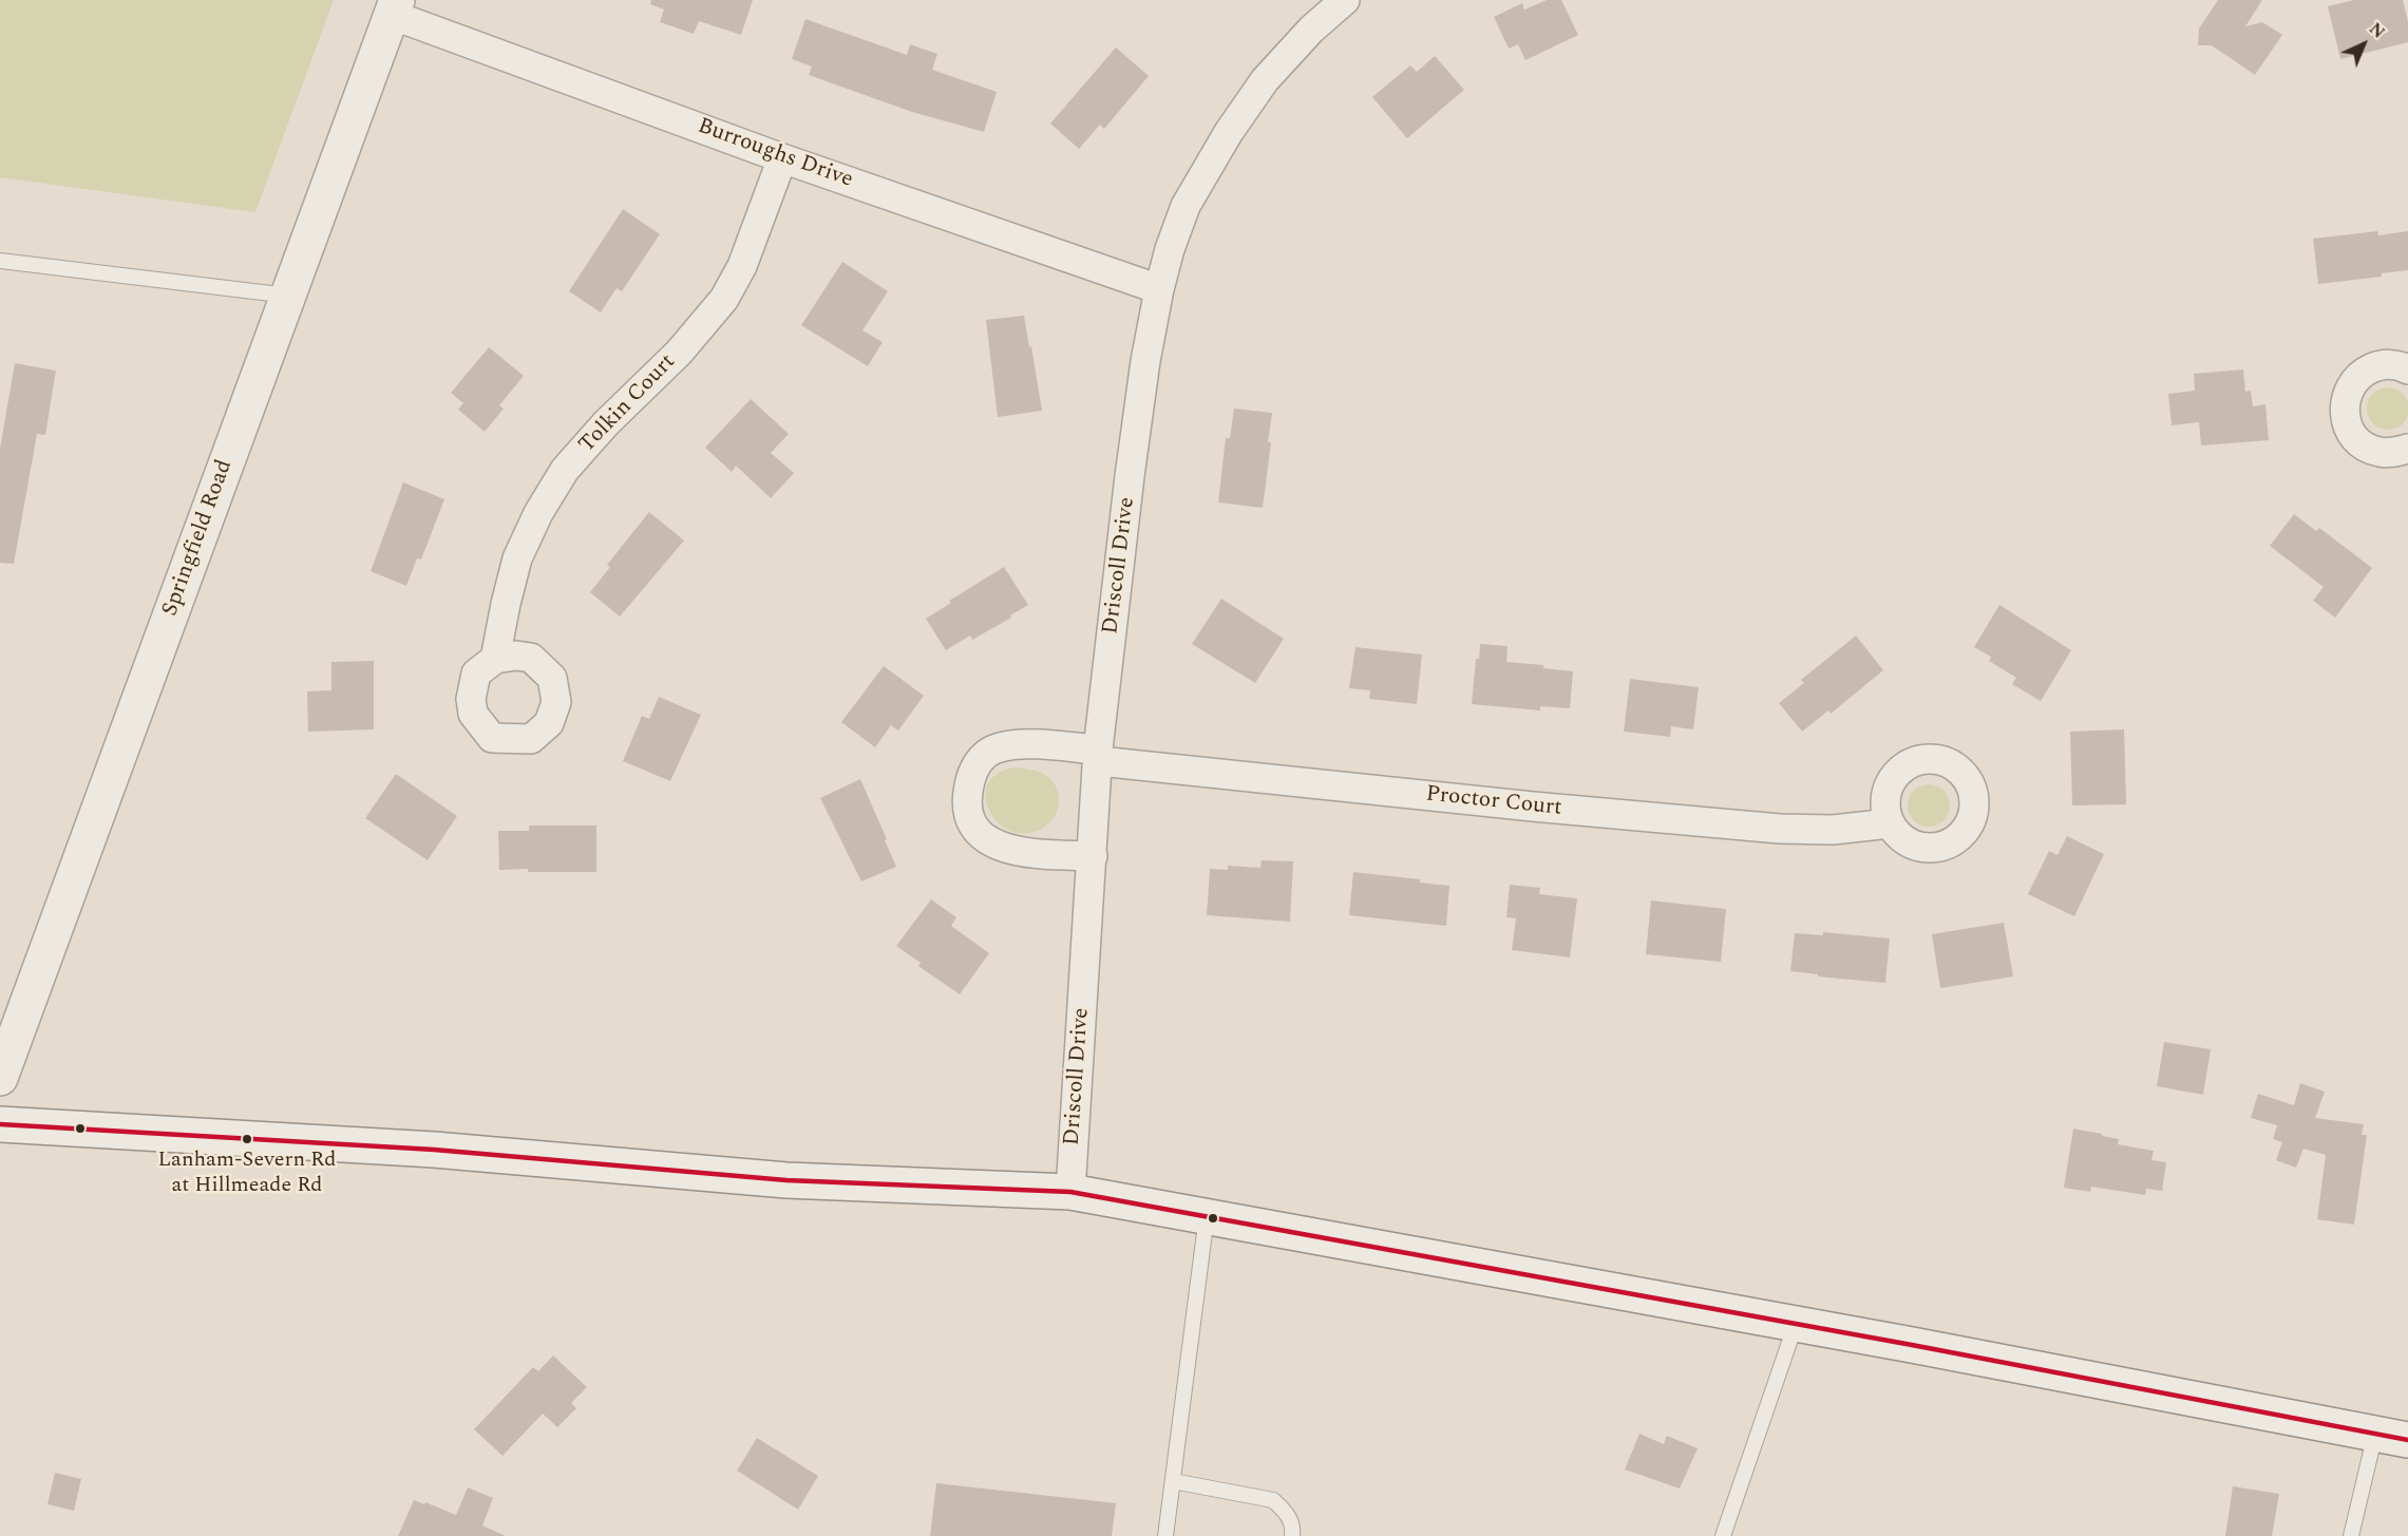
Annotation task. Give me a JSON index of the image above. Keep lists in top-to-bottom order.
{
  "streets": {
    "main road": ["Springfield Road"],
    "street": [
      "Burroughs Drive",
      "Tolkin Court",
      "Driscoll Drive",
      "Proctor Court"
    ]
  },
  "crossings": [
    ["Burroughs Drive", "Tolkin Court"],
    ["Burroughs Drive", "Springfield Road"],
    ["Burroughs Drive", "Driscoll Drive"],
    ["Driscoll Drive", "Proctor Court"]
  ],
  "places": ["Lanham-Severn Rd at Hillmeade Rd"],
  "north": "top right"
}
